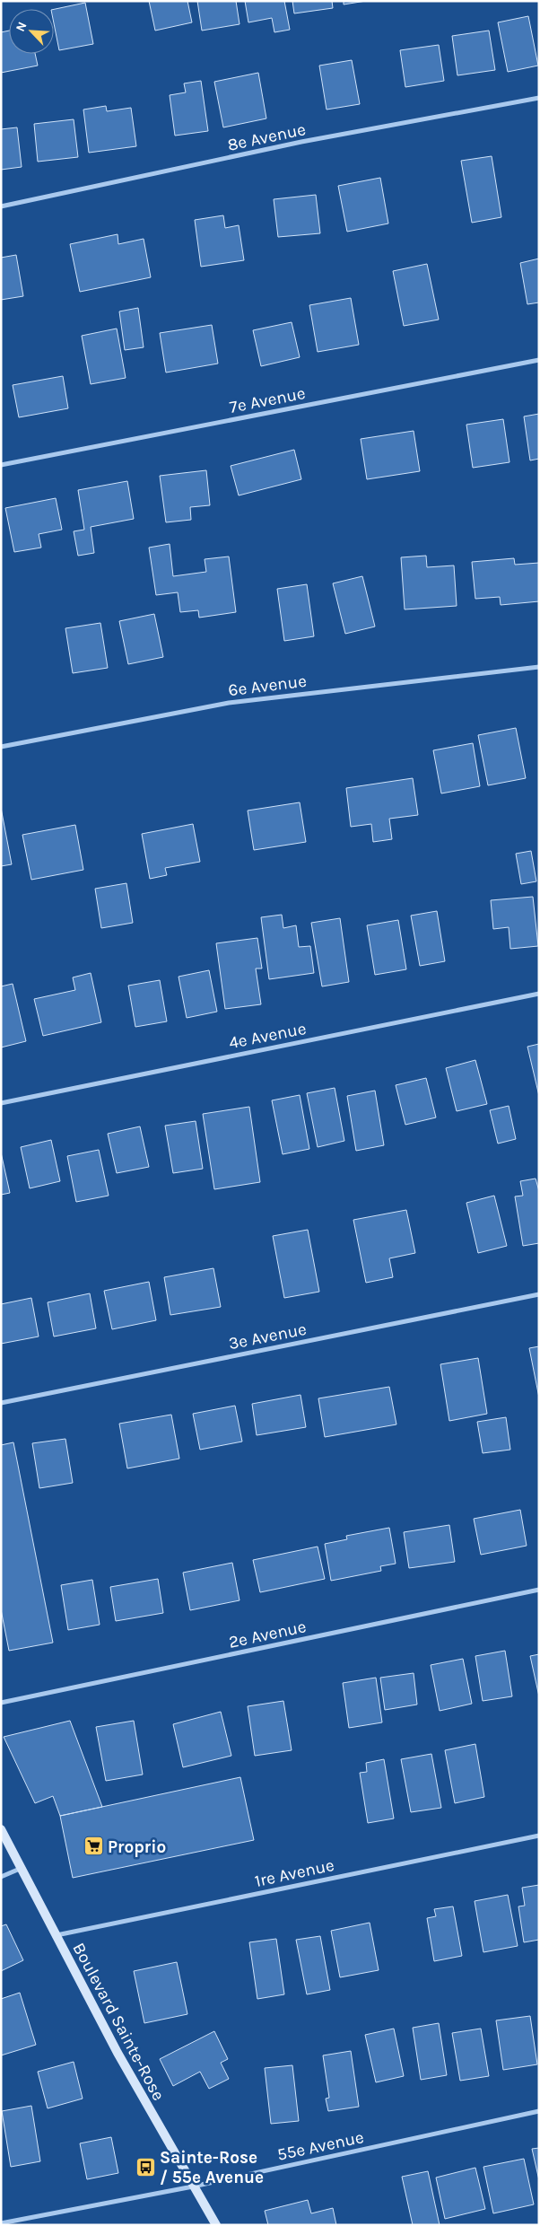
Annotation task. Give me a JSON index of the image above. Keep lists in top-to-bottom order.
{
  "streets": {
    "street": [
      "8e Avenue",
      "7e Avenue",
      "6e Avenue",
      "4e Avenue",
      "3e Avenue",
      "2e Avenue",
      "1re Avenue",
      "Boulevard Sainte-Rose",
      "55e Avenue"
    ]
  },
  "crossings": [
    ["1re Avenue", "Boulevard Sainte-Rose"],
    ["Boulevard Sainte-Rose", "55e Avenue"]
  ],
  "places": {
    "supermarket": ["Proprio"],
    "bus stop": ["Sainte-Rose / 55e Avenue"]
  },
  "north": "top left"
}
